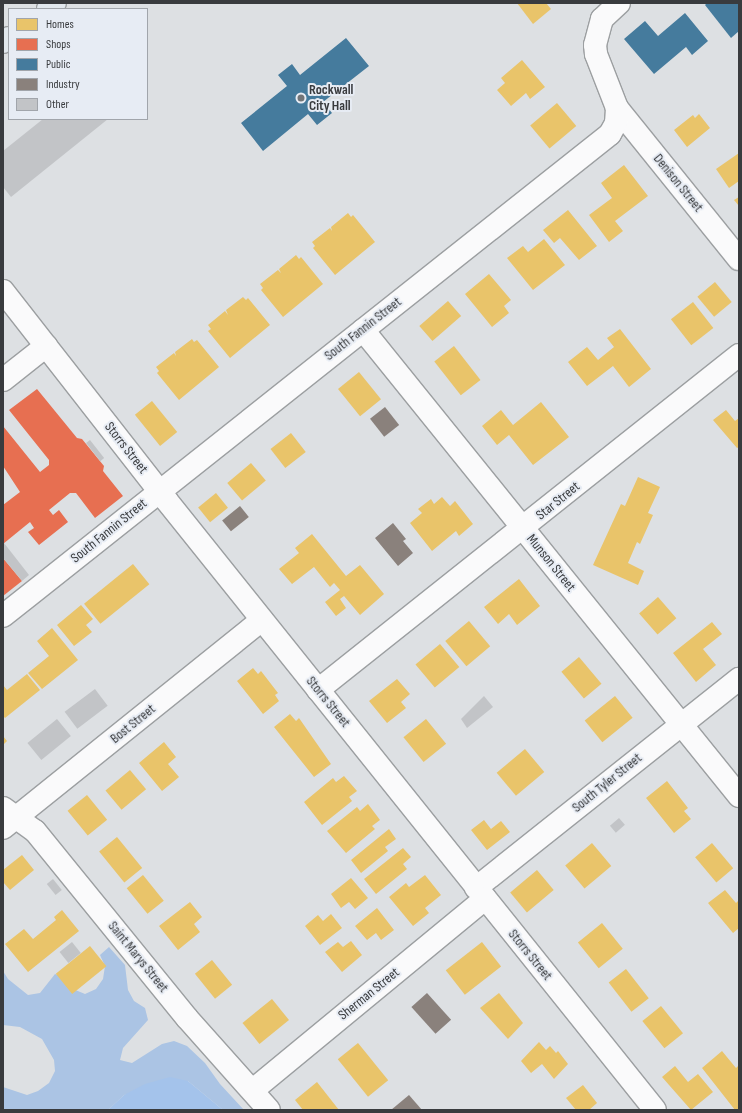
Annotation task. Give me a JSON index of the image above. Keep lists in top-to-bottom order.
{
  "streets": {
    "street": [
      "Denison Street",
      "South Fannin Street",
      "Storrs Street",
      "Star Street",
      "Munson Street",
      "Bost Street",
      "South Tyler Street",
      "Saint Marys Street",
      "Sherman Street"
    ]
  },
  "crossings": [
    ["Denison Street", "South Fannin Street"],
    ["South Fannin Street", "Storrs Street"],
    ["South Fannin Street", "Munson Street"],
    ["Storrs Street", "Star Street"],
    ["Storrs Street", "Bost Street"],
    ["Storrs Street", "South Tyler Street"],
    ["Storrs Street", "Sherman Street"],
    ["Star Street", "Munson Street"],
    ["Munson Street", "South Tyler Street"],
    ["Bost Street", "Saint Marys Street"],
    ["South Tyler Street", "Sherman Street"],
    ["Saint Marys Street", "Sherman Street"]
  ],
  "places": ["Rockwall City Hall"],
  "legend": [
    "Homes",
    "Shops",
    "Public",
    "Industry",
    "Other"
  ]
}
